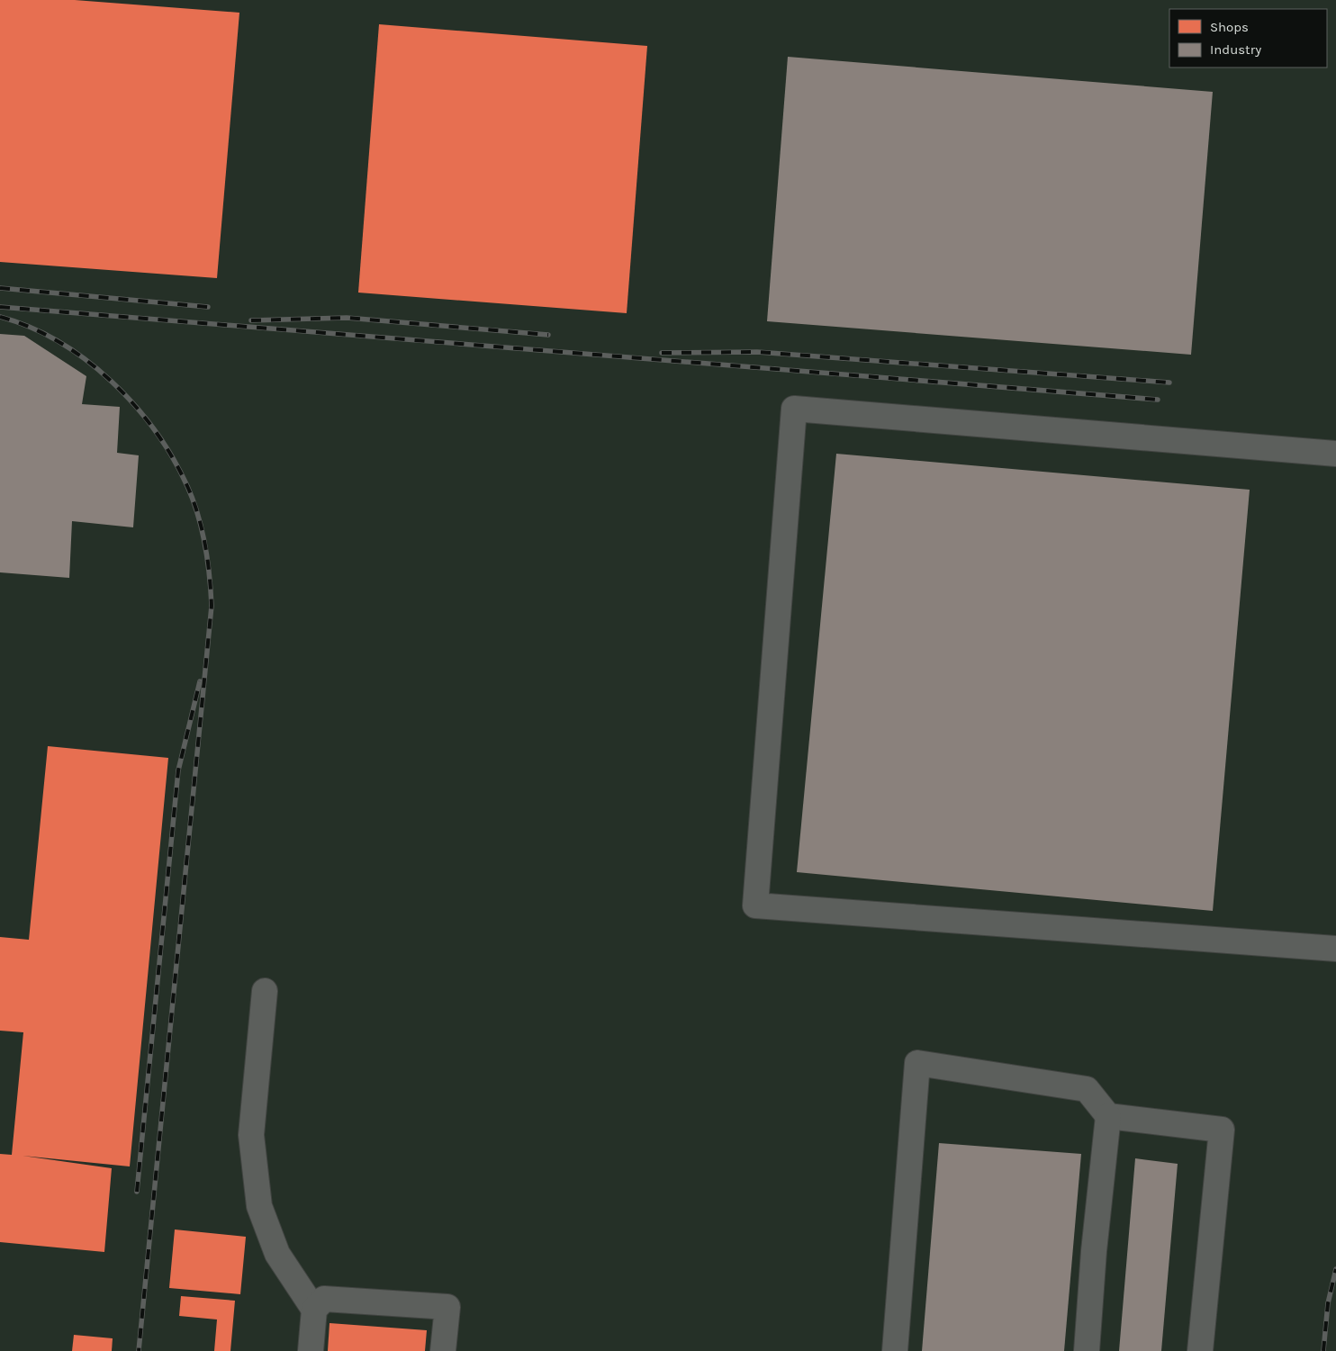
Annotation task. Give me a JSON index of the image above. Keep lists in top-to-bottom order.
{
  "legend": ["Shops", "Industry"]
}
